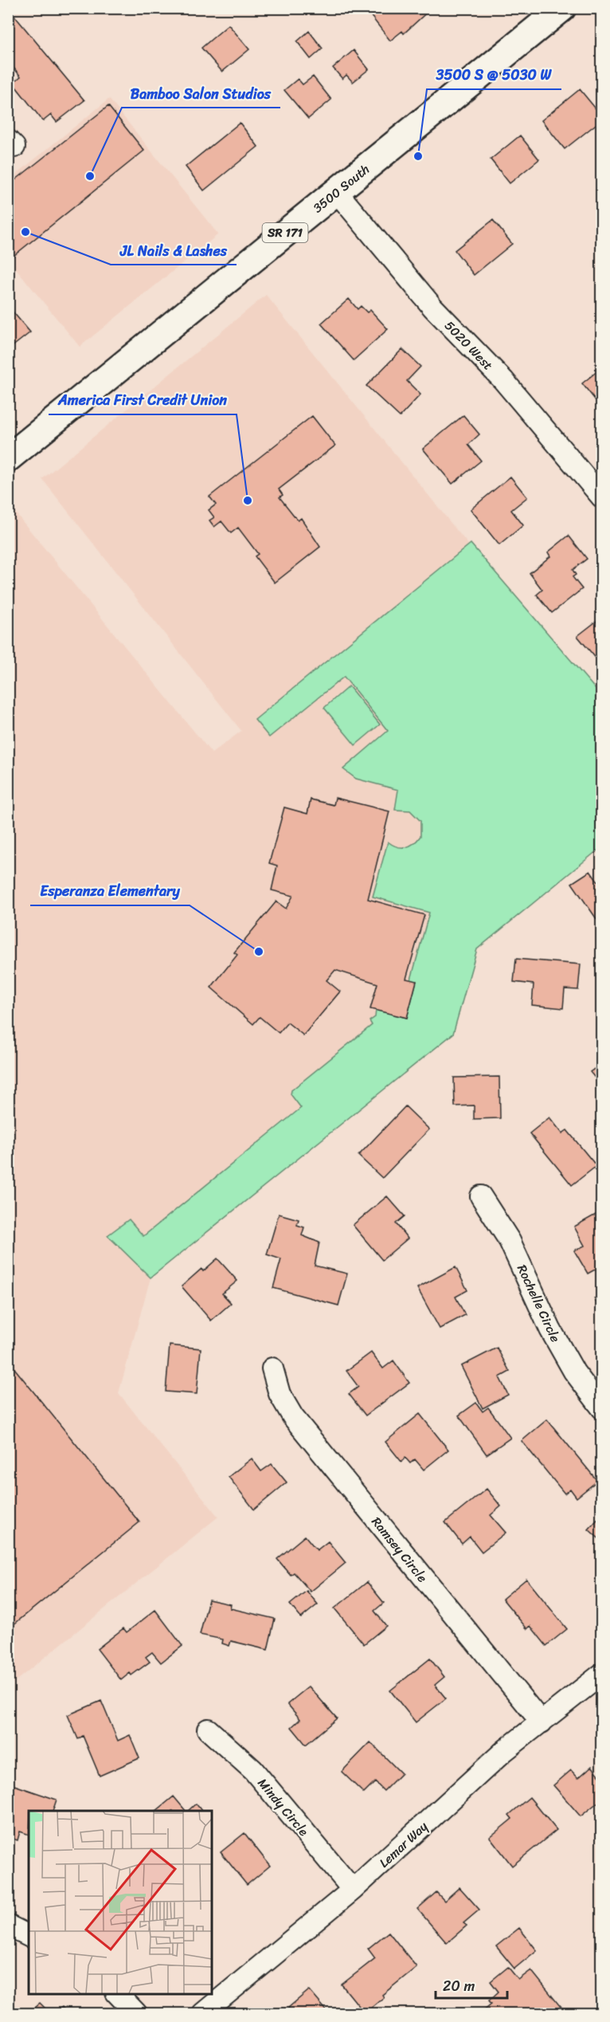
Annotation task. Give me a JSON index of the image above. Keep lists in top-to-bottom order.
{
  "streets": {
    "main road": ["3500 South", "SR 171"],
    "street": [
      "5020 West",
      "Rochelle Circle",
      "Ramsey Circle",
      "Mindy Circle",
      "Lemar Way"
    ]
  },
  "crossings": [
    ["3500 South", "5020 West"],
    ["Ramsey Circle", "Lemar Way"],
    ["Mindy Circle", "Lemar Way"]
  ],
  "places": [
    "3500 S @ 5030 W",
    "Bamboo Salon Studios",
    "JL Nails & Lashes",
    "America First Credit Union",
    "Esperanza Elementary"
  ],
  "scale_bar": "20 m"
}
